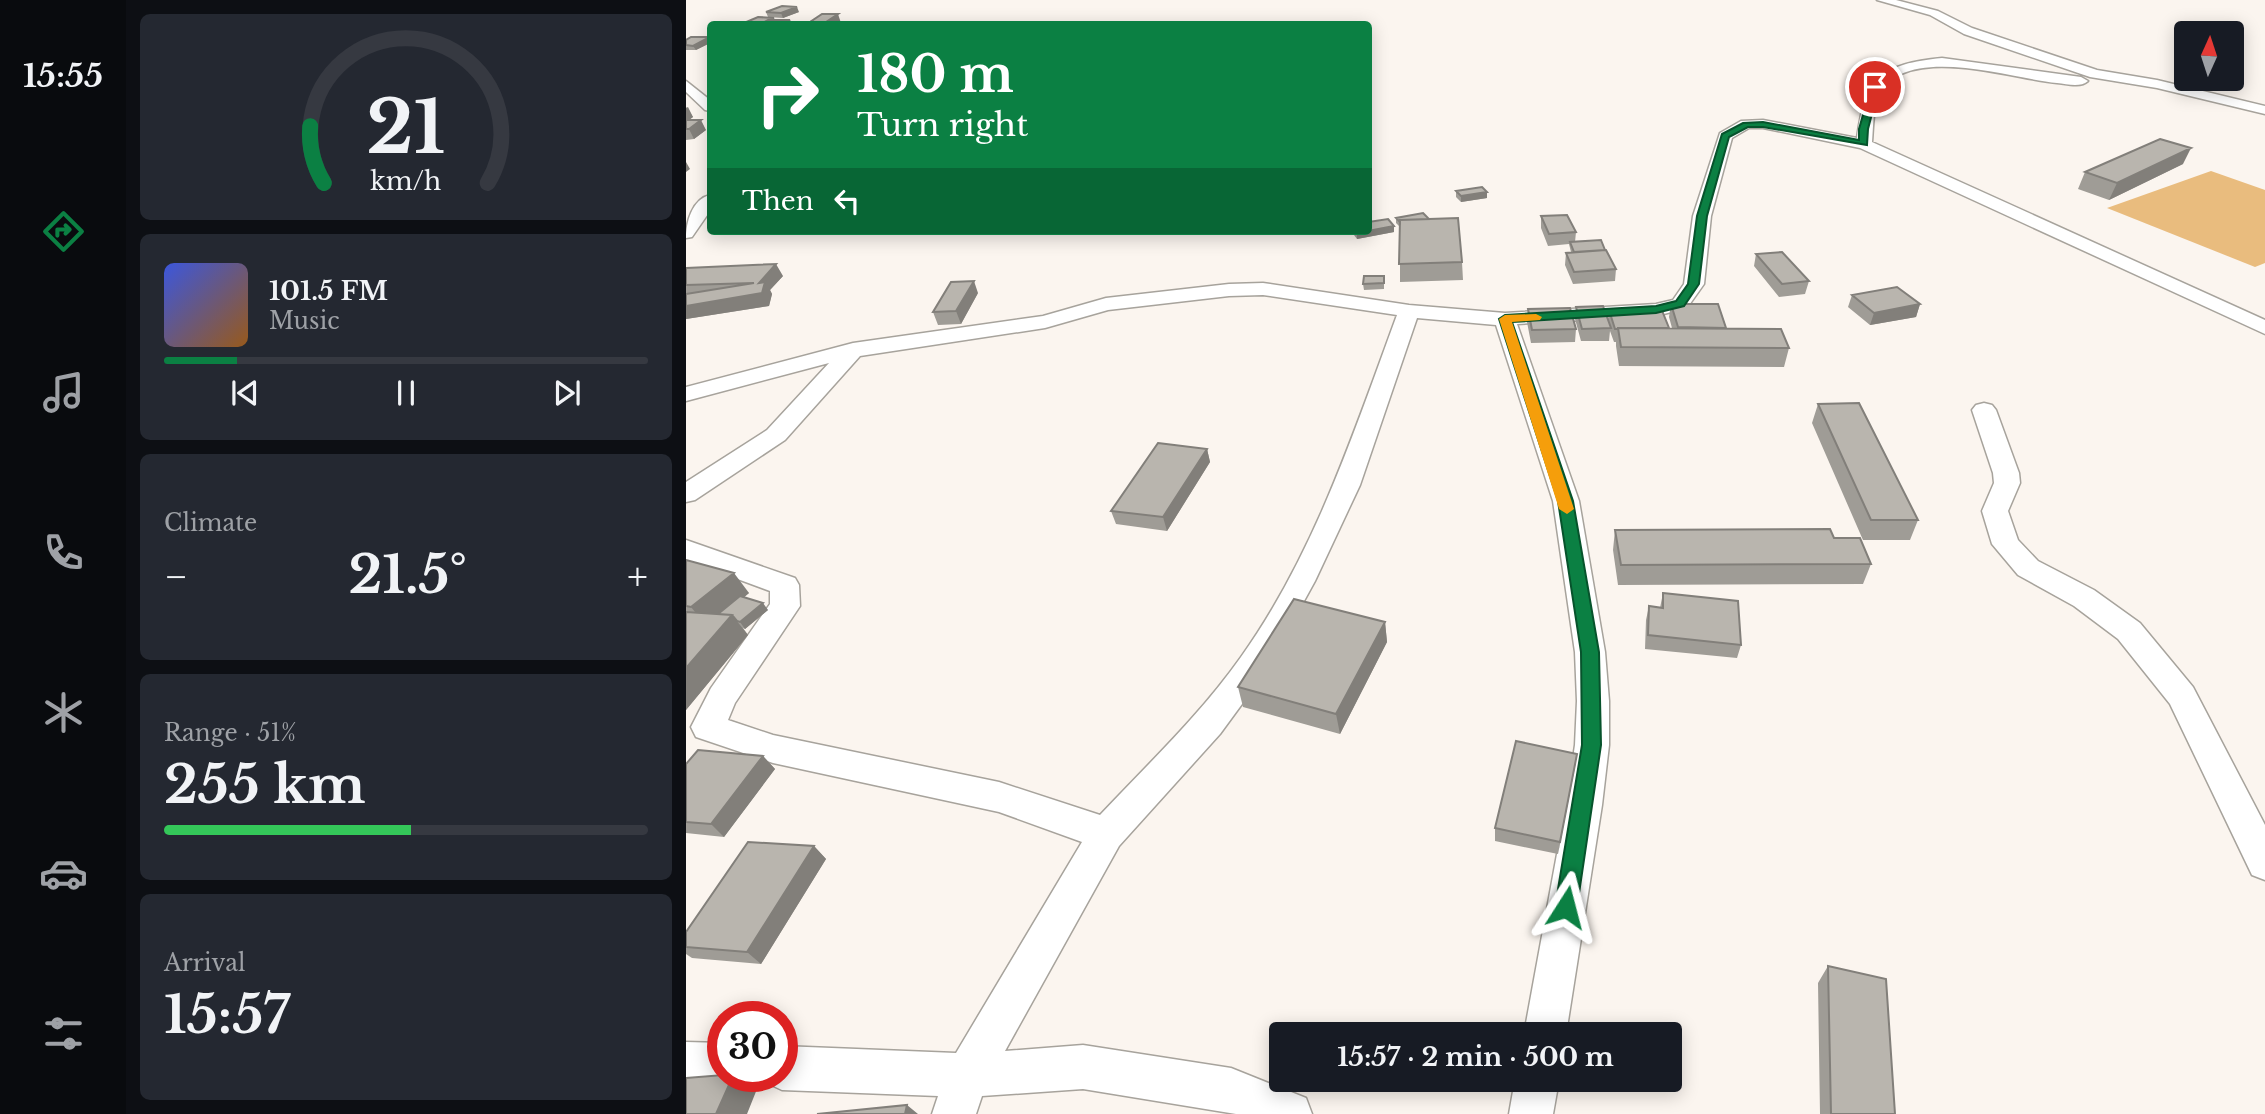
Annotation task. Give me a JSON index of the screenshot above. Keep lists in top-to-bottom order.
{
  "north": "top",
  "page": {
    "tabs": "15:55",
    "turn": ["180 m", "Turn right"],
    "then": "Then",
    "song": ["101.5 FM", "Music"],
    "tile": [
      "Climate",
      ["Range · 51%", "255 km"],
      ["Arrival", "15:57"]
    ],
    "heat": ["−", "21.5°", "+"],
    "limit": "30",
    "trip": "15:57 · 2 min · 500 m",
    "gauge": ["21", "km/h"]
  }
}
